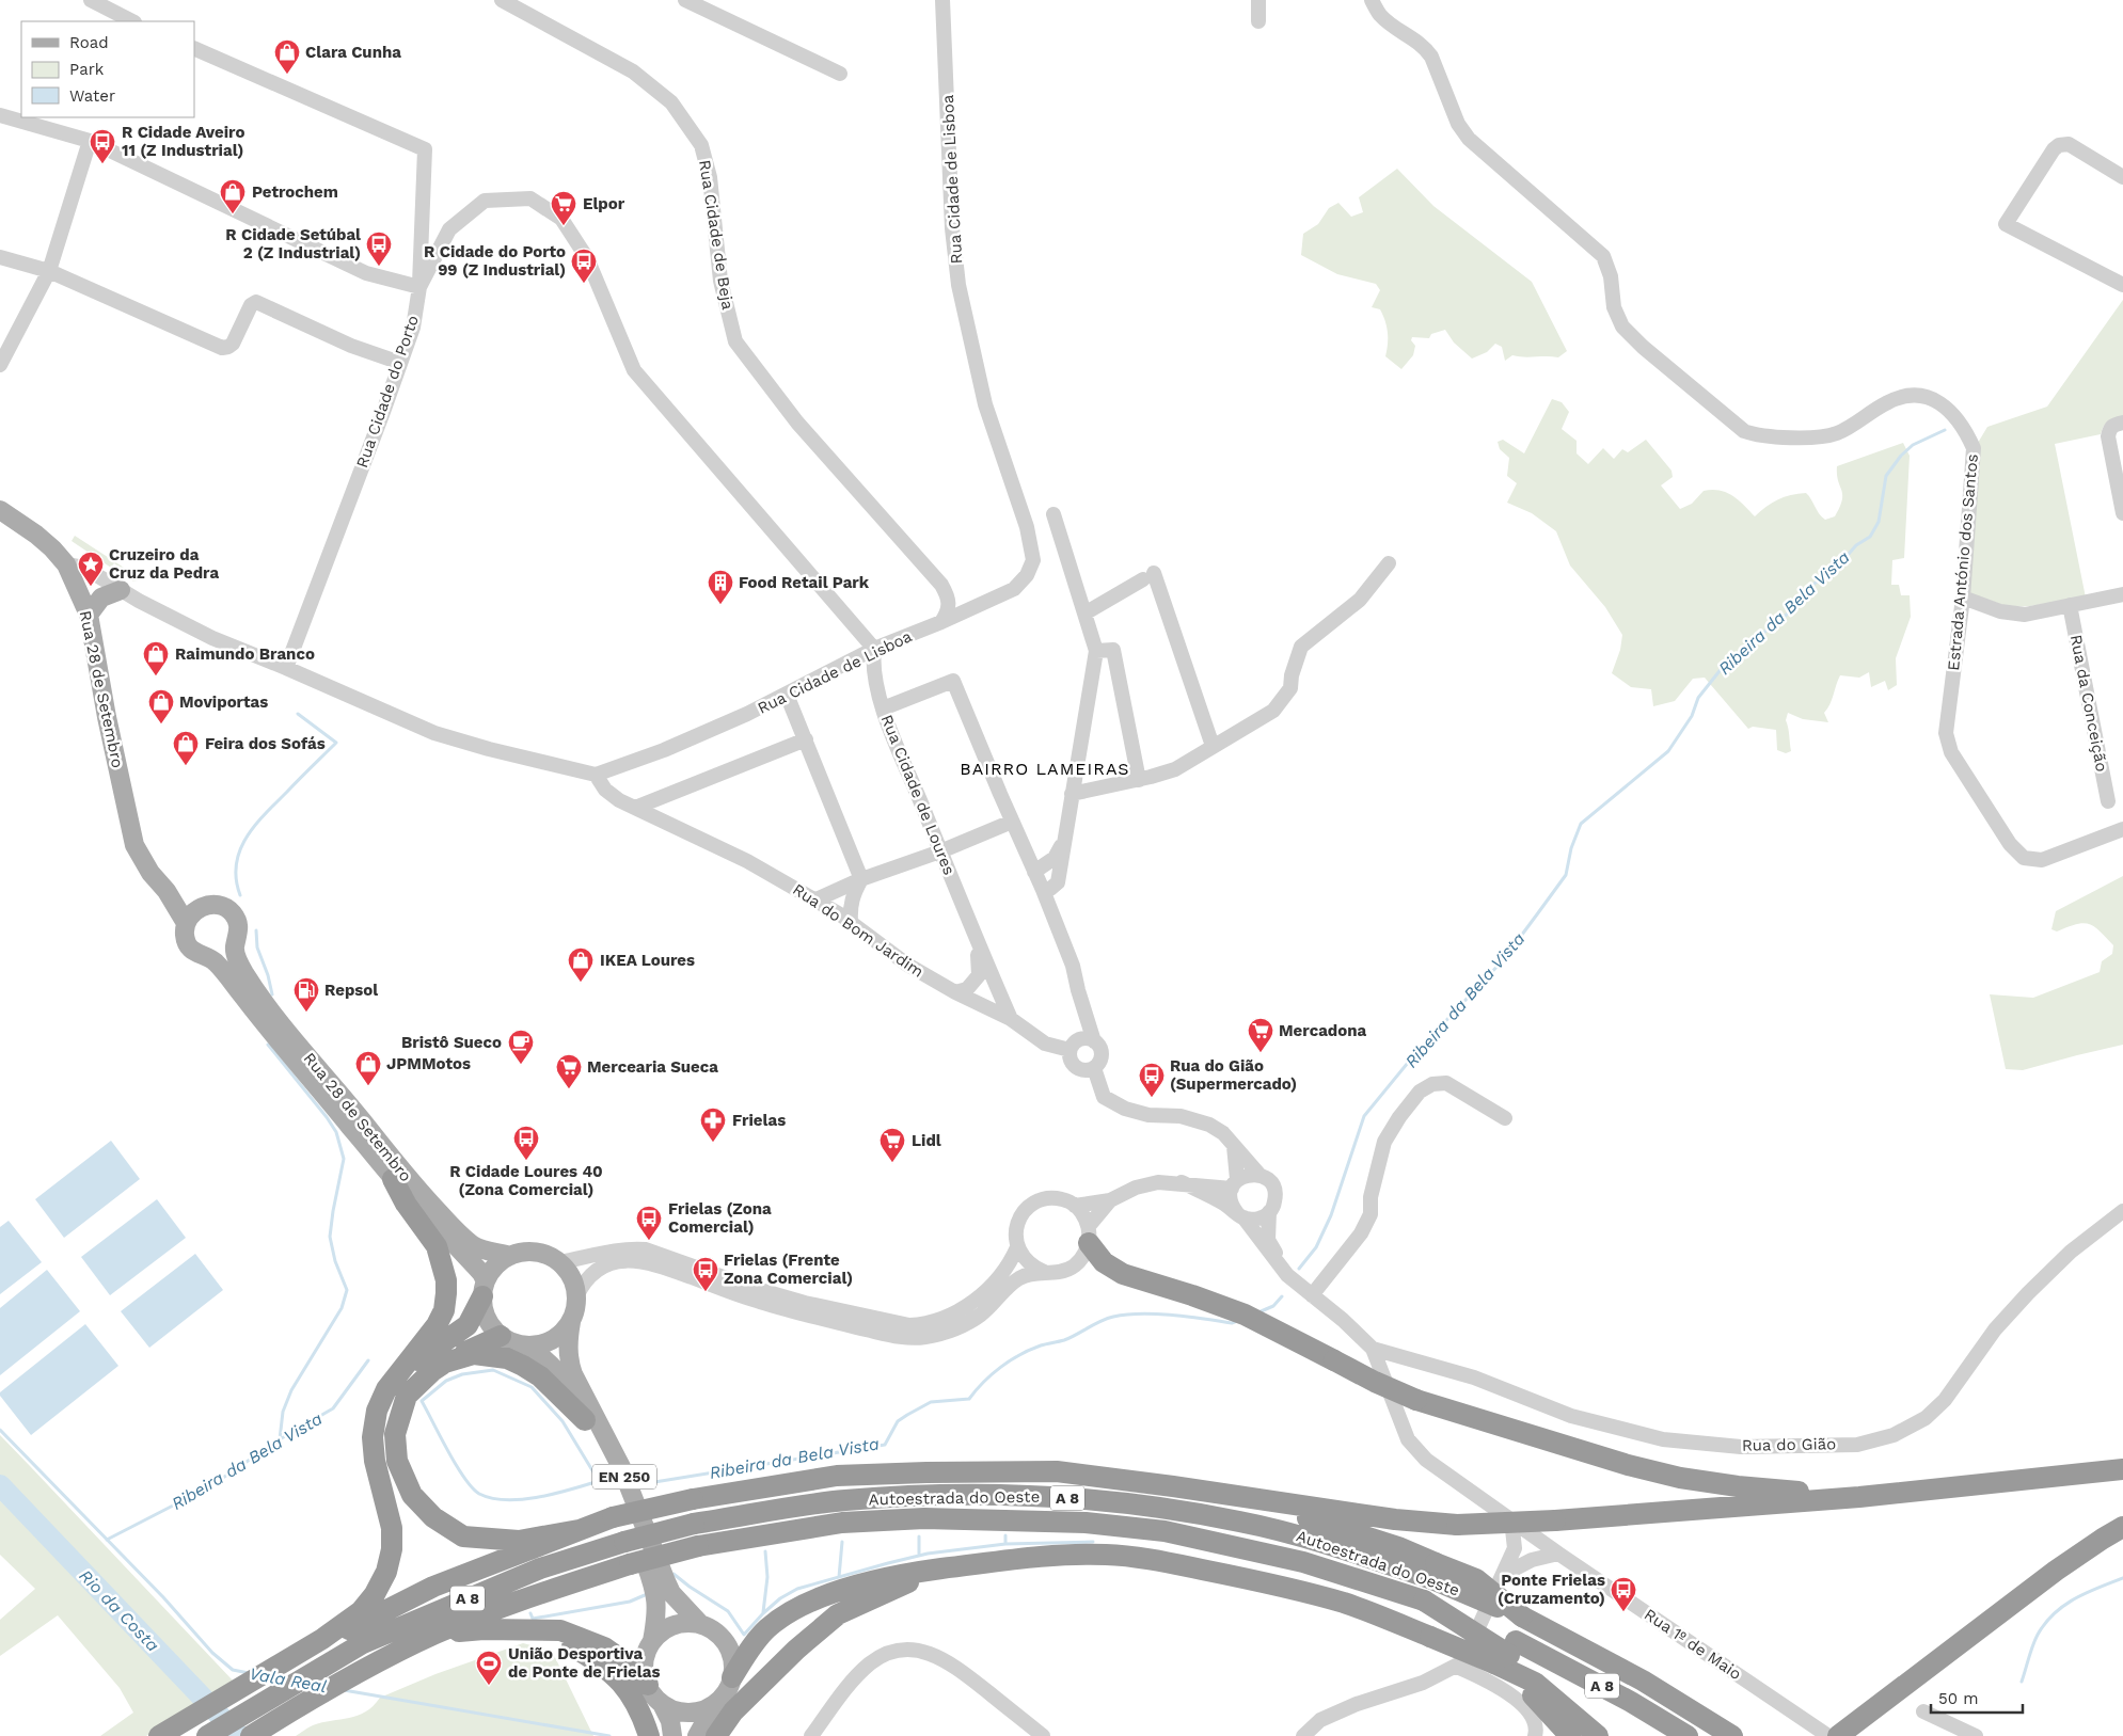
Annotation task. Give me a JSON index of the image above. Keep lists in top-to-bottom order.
{
  "streets": {
    "highway": ["Autoestrada do Oeste", "A 8"],
    "main road": ["Rua 28 de Setembro", "EN 250"],
    "street": [
      "Rua Cidade de Lisboa",
      "Rua Cidade de Beja",
      "Rua Cidade do Porto",
      "Estrada António dos Santos",
      "Rua da Conceição",
      "Rua Cidade de Loures",
      "Rua do Bom Jardim",
      "Rua do Gião",
      "Rua 1º de Maio"
    ]
  },
  "crossings": [
    ["Rua Cidade de Lisboa", "Rua Cidade de Beja"],
    ["Rua Cidade de Lisboa", "Rua Cidade do Porto"],
    ["Rua Cidade de Lisboa", "Rua Cidade de Loures"],
    ["Rua Cidade de Lisboa", "Rua do Bom Jardim"],
    ["Rua Cidade do Porto", "Rua Cidade de Loures"],
    ["Rua 28 de Setembro", "EN 250"],
    ["Autoestrada do Oeste", "A 8"]
  ],
  "districts": ["BAIRRO LAMEIRAS"],
  "water": ["Ribeira da Bela Vista", "Rio da Costa", "Vala Real"],
  "places": {
    "shop": [
      "Clara Cunha",
      "Petrochem",
      "Raimundo Branco",
      "Moviportas",
      "Feira dos Sofás",
      "IKEA Loures",
      "JPMMotos"
    ],
    "bus stop": [
      "R Cidade Aveiro 11 (Z Industrial)",
      "R Cidade Setúbal 2 (Z Industrial)",
      "R Cidade do Porto 99 (Z Industrial)",
      "Rua do Gião (Supermercado)",
      "R Cidade Loures 40 (Zona Comercial)",
      "Frielas (Zona Comercial)",
      "Frielas (Frente Zona Comercial)",
      "Ponte Frielas (Cruzamento)"
    ],
    "supermarket": [
      "Elpor",
      "Mercadona",
      "Mercearia Sueca",
      "Lidl"
    ],
    "place": ["Cruzeiro da Cruz da Pedra"],
    "building": ["Food Retail Park"],
    "fuel station": ["Repsol"],
    "cafe": ["Bristô Sueco"],
    "pharmacy": ["Frielas"],
    "sports": ["União Desportiva de Ponte de Frielas"]
  },
  "legend": ["Road", "Park", "Water"],
  "scale_bar": "50 m"
}
